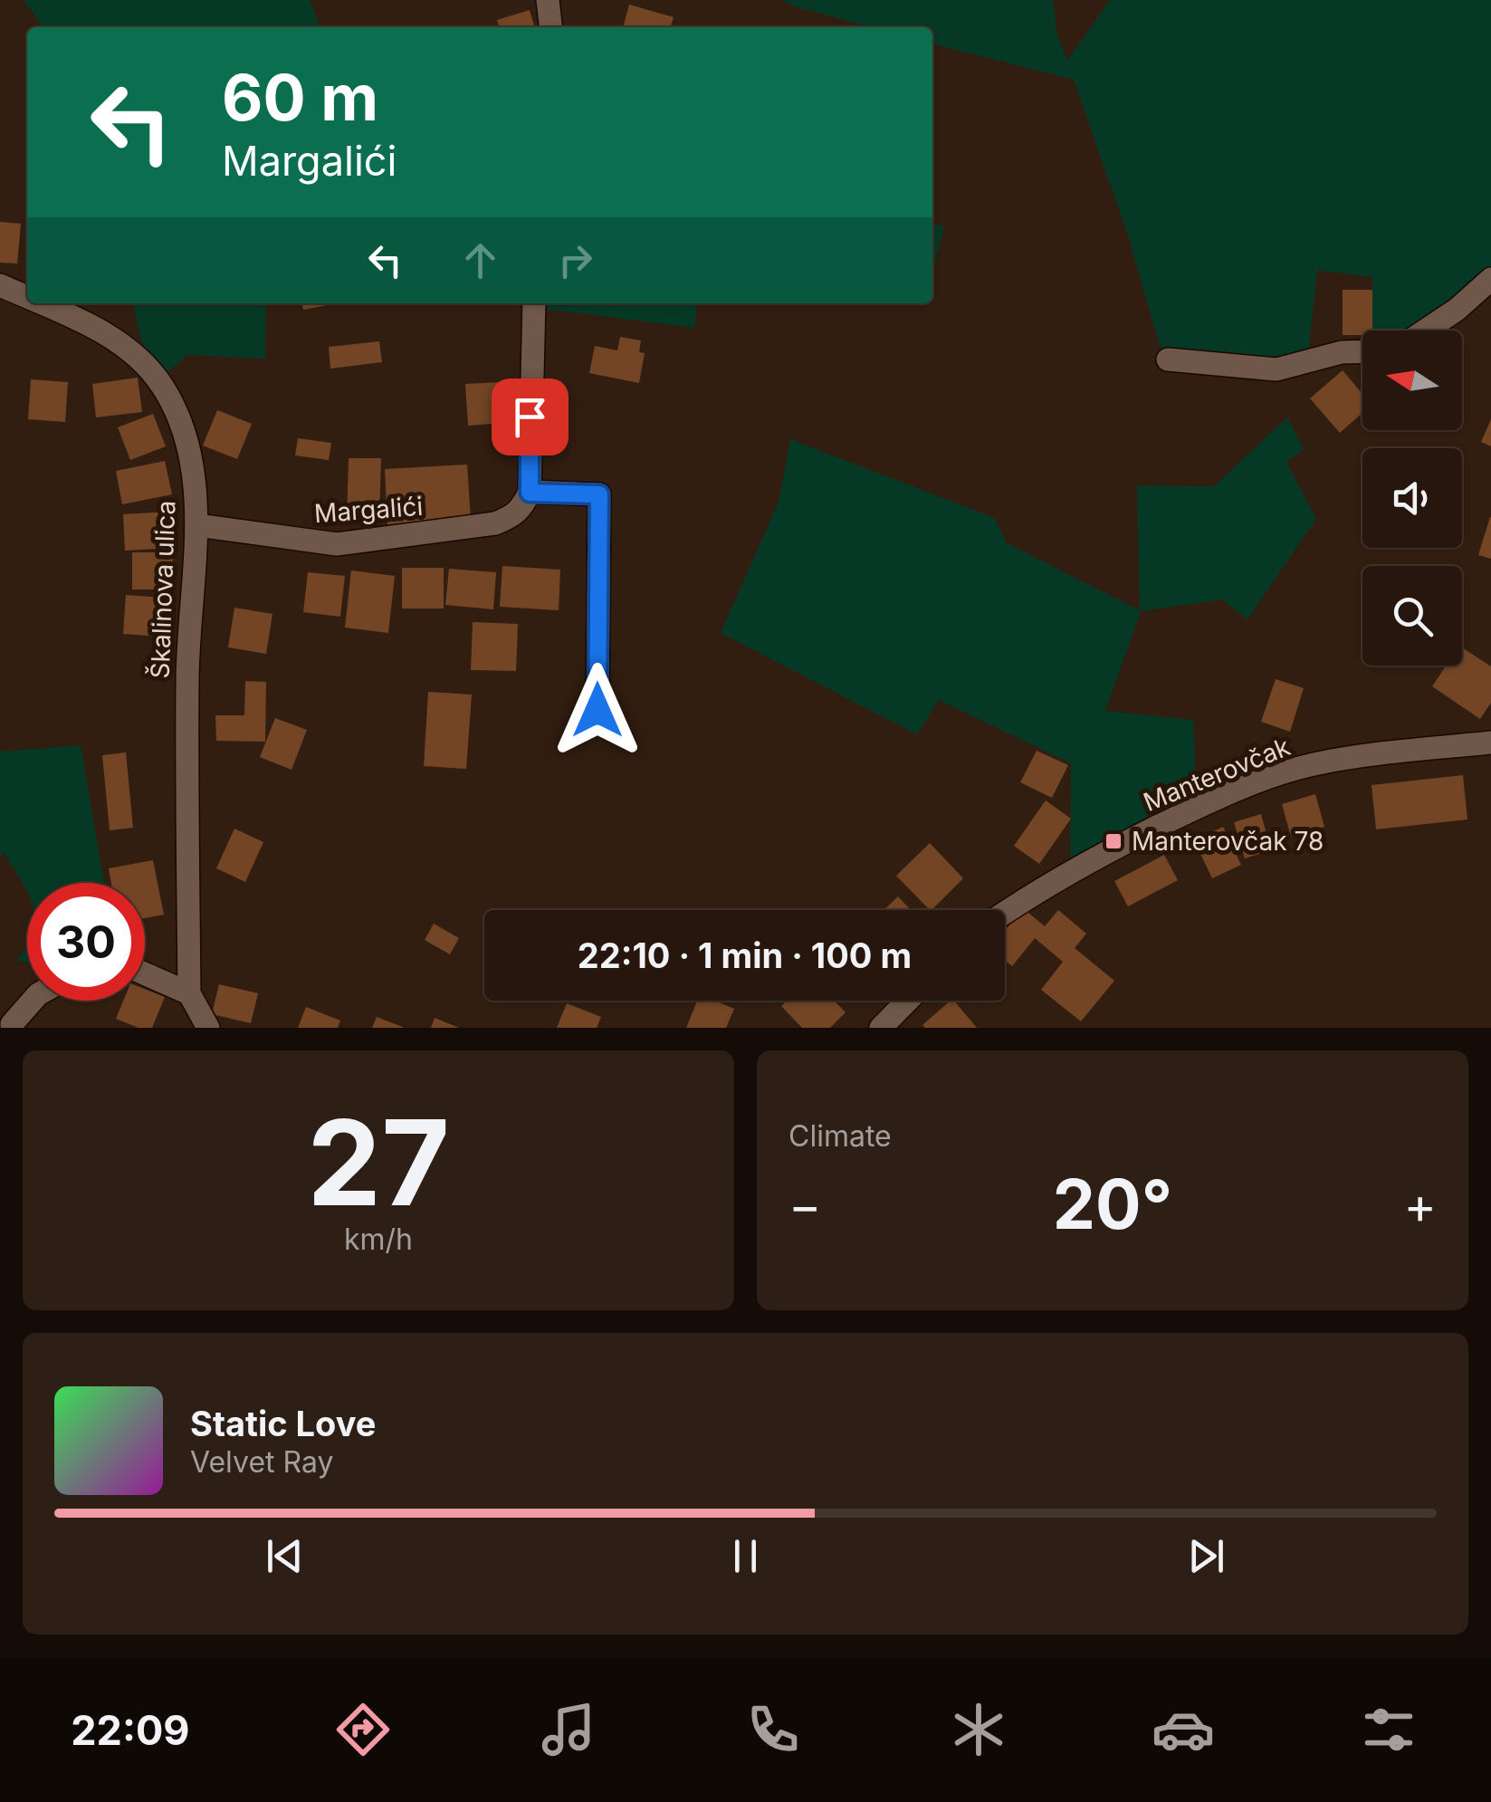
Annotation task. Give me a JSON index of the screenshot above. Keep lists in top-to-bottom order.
{
  "streets": {
    "street": ["Margalići", "Škalinova ulica", "Manterovčak"]
  },
  "crossings": [
    ["Margalići", "Škalinova ulica"]
  ],
  "places": {
    "transit": ["Manterovčak 78"]
  },
  "north": "left",
  "page": {
    "turn": ["60 m", "Margalići"],
    "limit": "30",
    "trip": "22:10 · 1 min · 100 m",
    "tile": [
      ["27", "km/h"],
      "Climate"
    ],
    "heat": ["−", "20°", "+"],
    "song": ["Static Love", "Velvet Ray"],
    "tabs": "22:09"
  }
}
